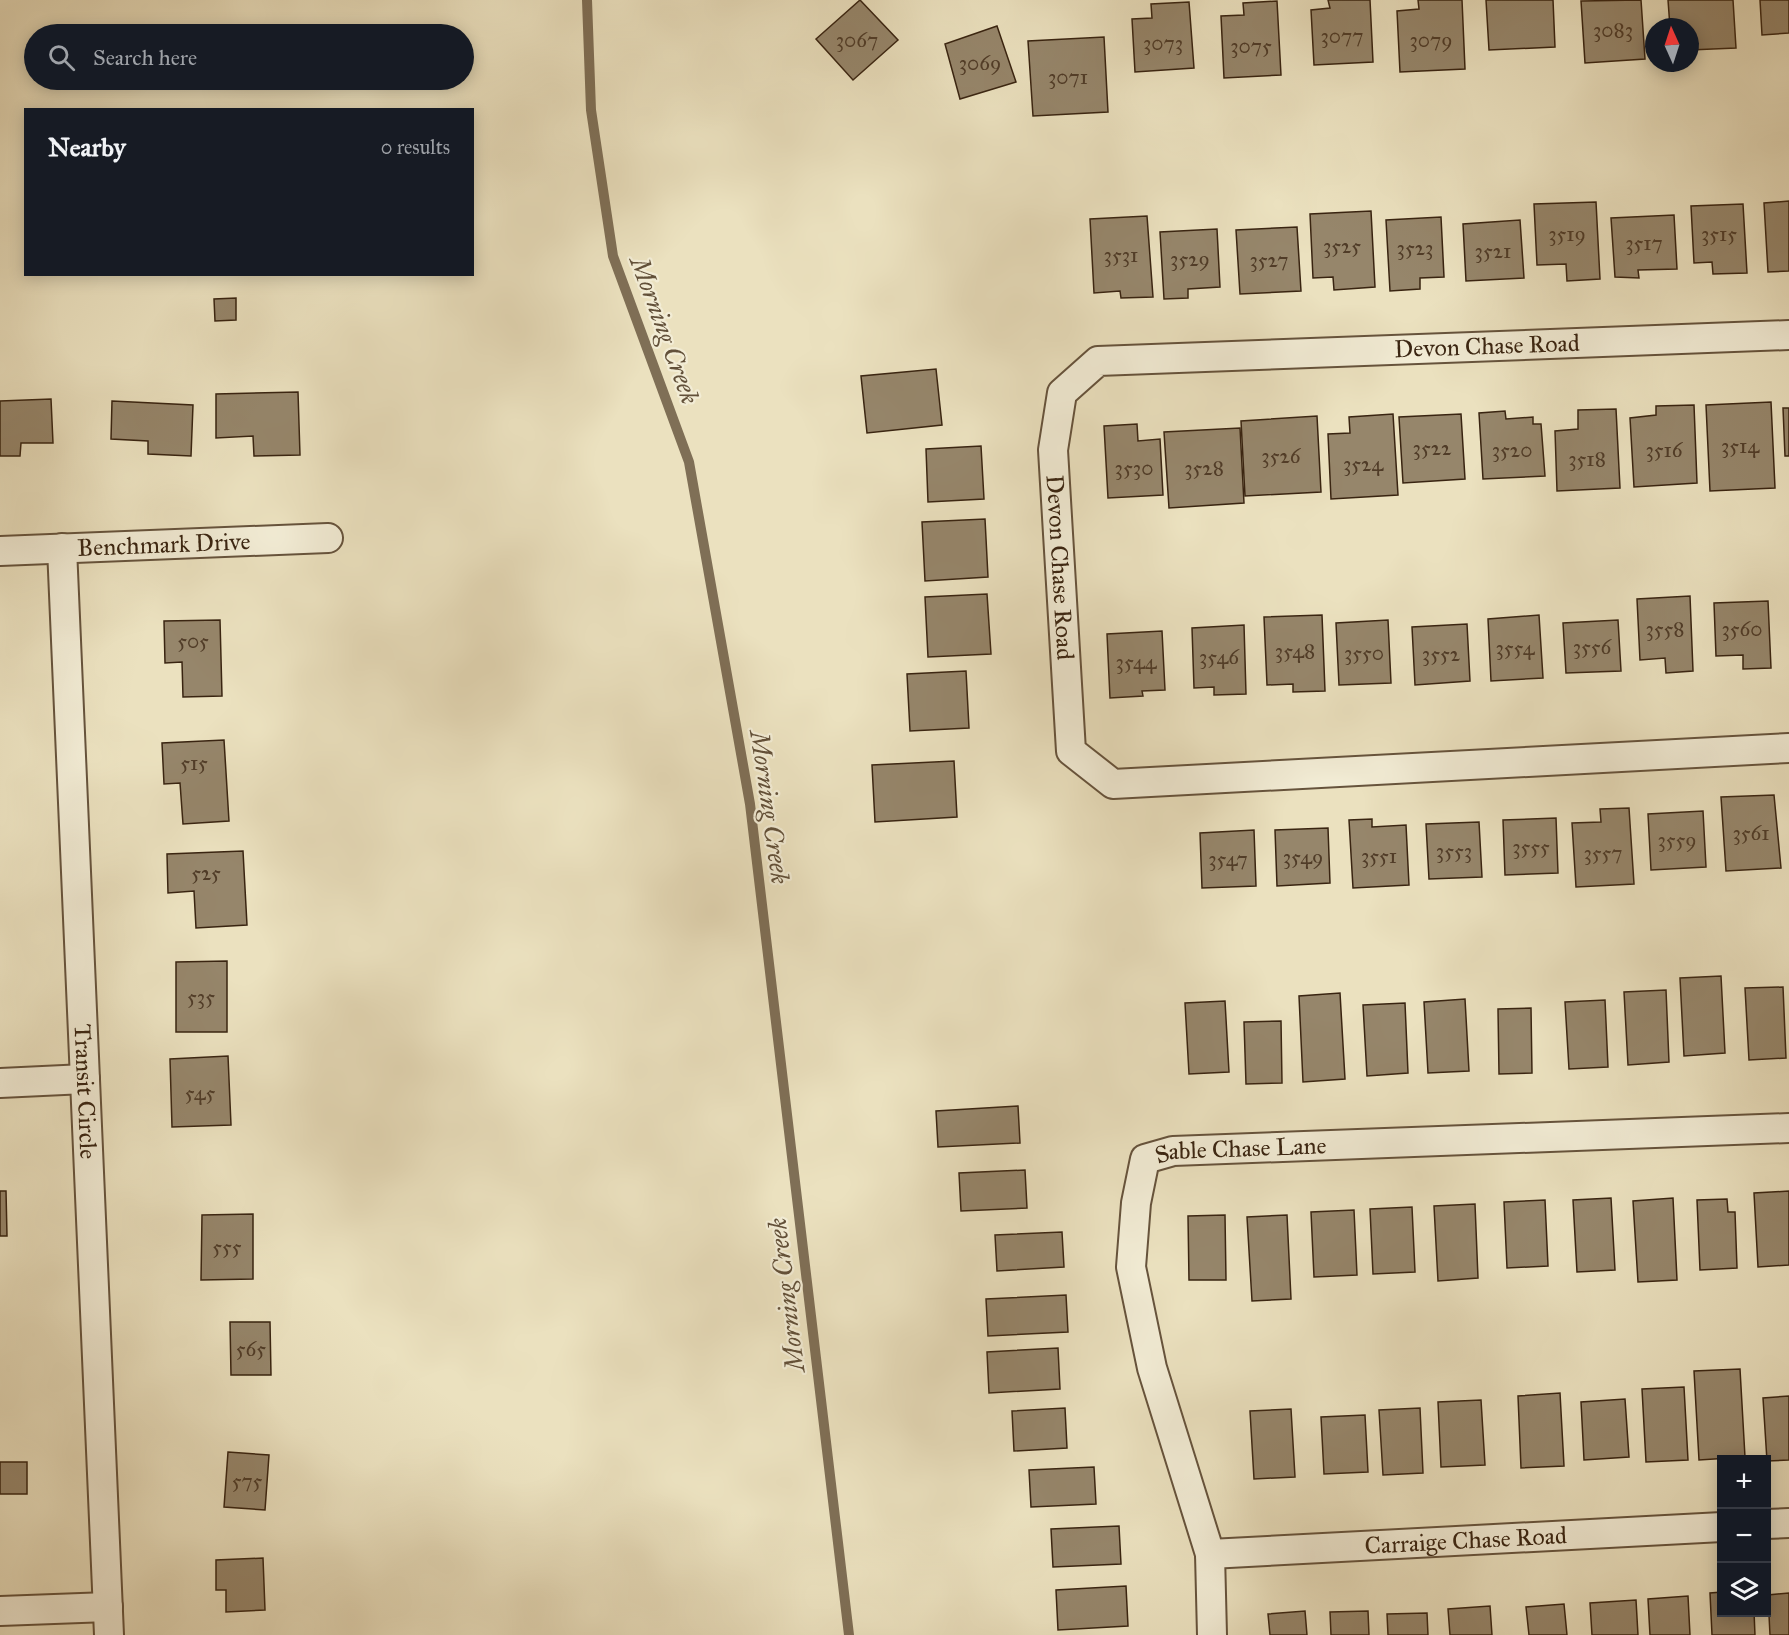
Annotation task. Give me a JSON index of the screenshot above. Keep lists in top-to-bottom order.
{
  "streets": {
    "street": [
      "Devon Chase Road",
      "Benchmark Drive",
      "Transit Circle",
      "Sable Chase Lane",
      "Carraige Chase Road"
    ]
  },
  "crossings": [
    ["Benchmark Drive", "Transit Circle"],
    ["Sable Chase Lane", "Carraige Chase Road"]
  ],
  "water": ["Morning Creek"],
  "house_numbers": [
    "3083",
    "3077",
    "3067",
    "3079",
    "3073",
    "3075",
    "3069",
    "3071",
    "3519",
    "3515",
    "3517",
    "3525",
    "3523",
    "3521",
    "3531",
    "3529",
    "3527",
    "3514",
    "3522",
    "3520",
    "3516",
    "3526",
    "3518",
    "3524",
    "3530",
    "3528",
    "3558",
    "3560",
    "505",
    "3556",
    "3554",
    "3548",
    "3550",
    "3552",
    "3546",
    "3544",
    "515",
    "3561",
    "3559",
    "3555",
    "3553",
    "3557",
    "3551",
    "3549",
    "3547",
    "525",
    "535",
    "545",
    "555",
    "565",
    "575"
  ],
  "north": "top",
  "page": {
    "search": "Search here",
    "heading": ["Nearby", "0 results"],
    "map_buttons": ["+", "−"]
  }
}
